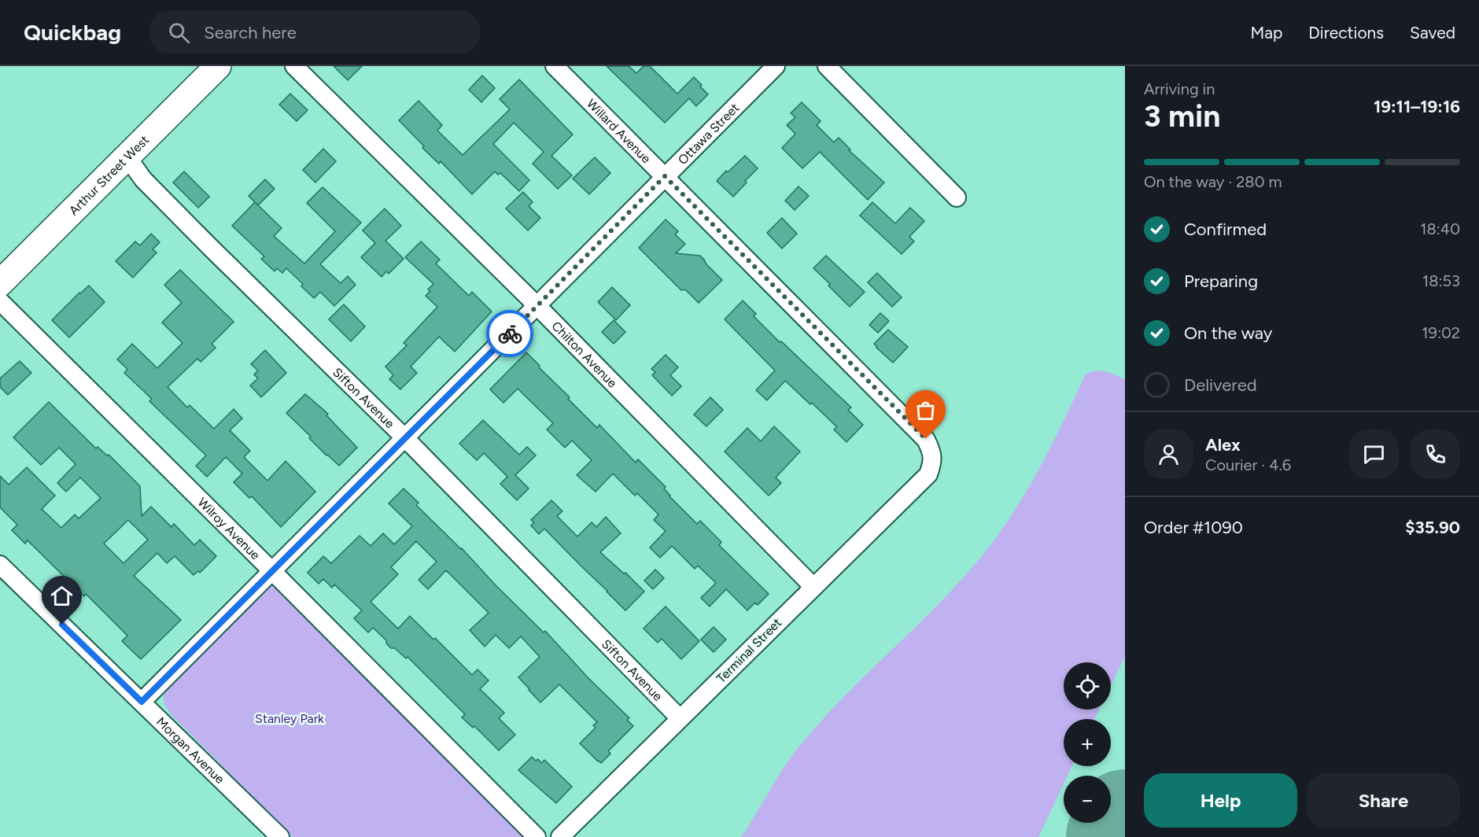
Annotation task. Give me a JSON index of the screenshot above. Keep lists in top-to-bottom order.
{
  "streets": {
    "main road": ["Arthur Street West"],
    "street": [
      "Willard Avenue",
      "Ottawa Street",
      "Chilton Avenue",
      "Sifton Avenue",
      "Wilroy Avenue",
      "Terminal Street",
      "Morgan Avenue"
    ]
  },
  "crossings": [
    ["Willard Avenue", "Ottawa Street"],
    ["Willard Avenue", "Terminal Street"],
    ["Ottawa Street", "Chilton Avenue"],
    ["Ottawa Street", "Sifton Avenue"],
    ["Ottawa Street", "Wilroy Avenue"],
    ["Ottawa Street", "Morgan Avenue"],
    ["Arthur Street West", "Sifton Avenue"],
    ["Chilton Avenue", "Terminal Street"],
    ["Sifton Avenue", "Terminal Street"]
  ],
  "parks": ["Stanley Park"],
  "page": {
    "header": "Quickbag",
    "search": "Search here",
    "nav": ["Map", "Directions", "Saved"],
    "heading": ["3 min", "Arriving in", "19:11–19:16"],
    "panel": [
      "Alex",
      "Courier · 4.6",
      "Order #1090",
      "$35.90"
    ],
    "bar": "On the way · 280 m",
    "list": [
      ["Confirmed", "18:40"],
      ["Preparing", "18:53"],
      ["On the way", "19:02"],
      "Delivered"
    ],
    "map_buttons": ["+", "−"],
    "buttons": ["Help", "Share"]
  }
}
